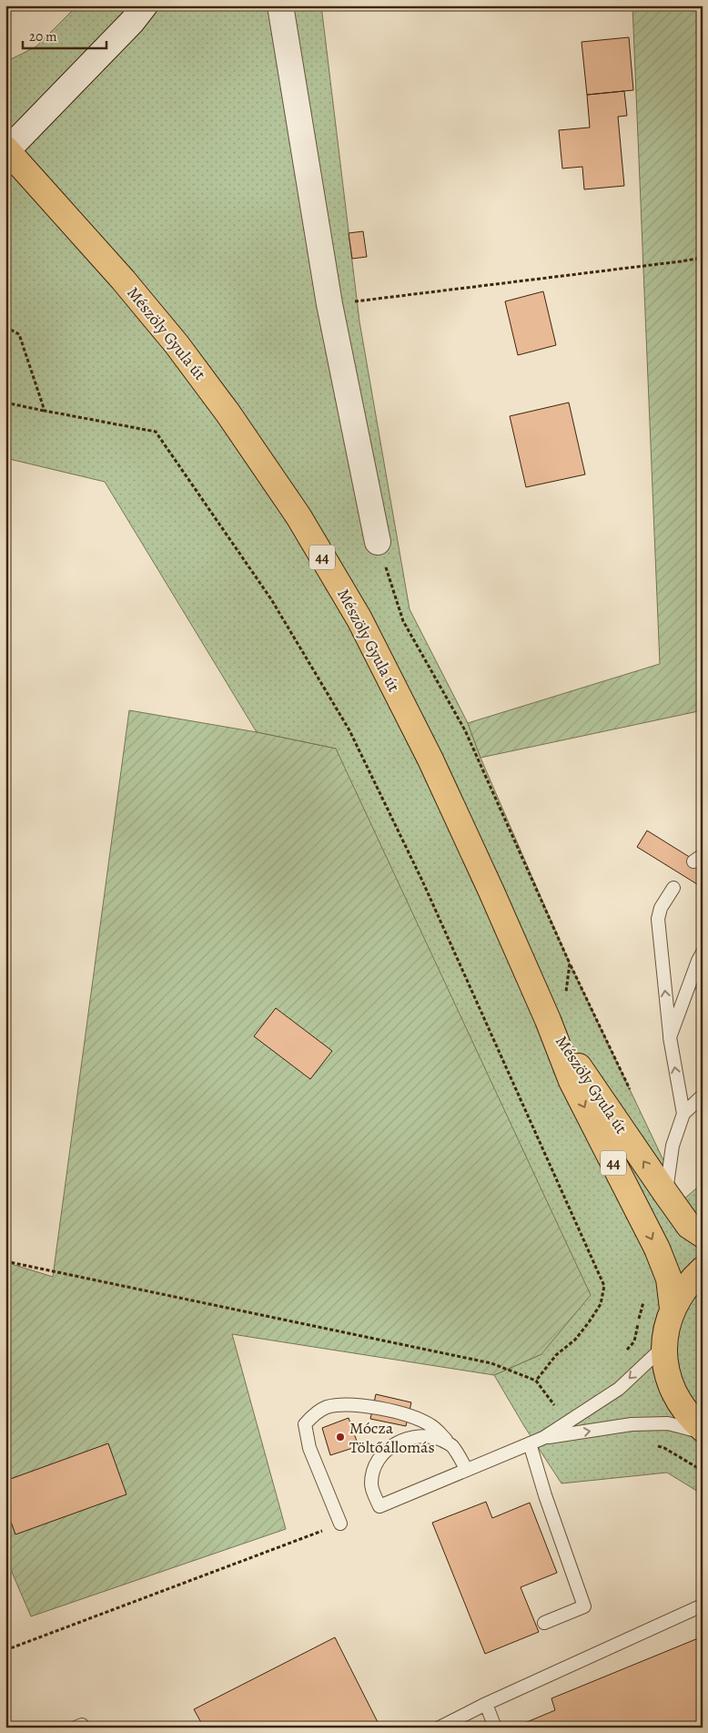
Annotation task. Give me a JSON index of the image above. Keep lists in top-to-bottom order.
{
  "streets": {
    "main road": ["Mészöly Gyula út", "44"]
  },
  "places": ["Mócza Töltőállomás"],
  "scale_bar": "20 m"
}
